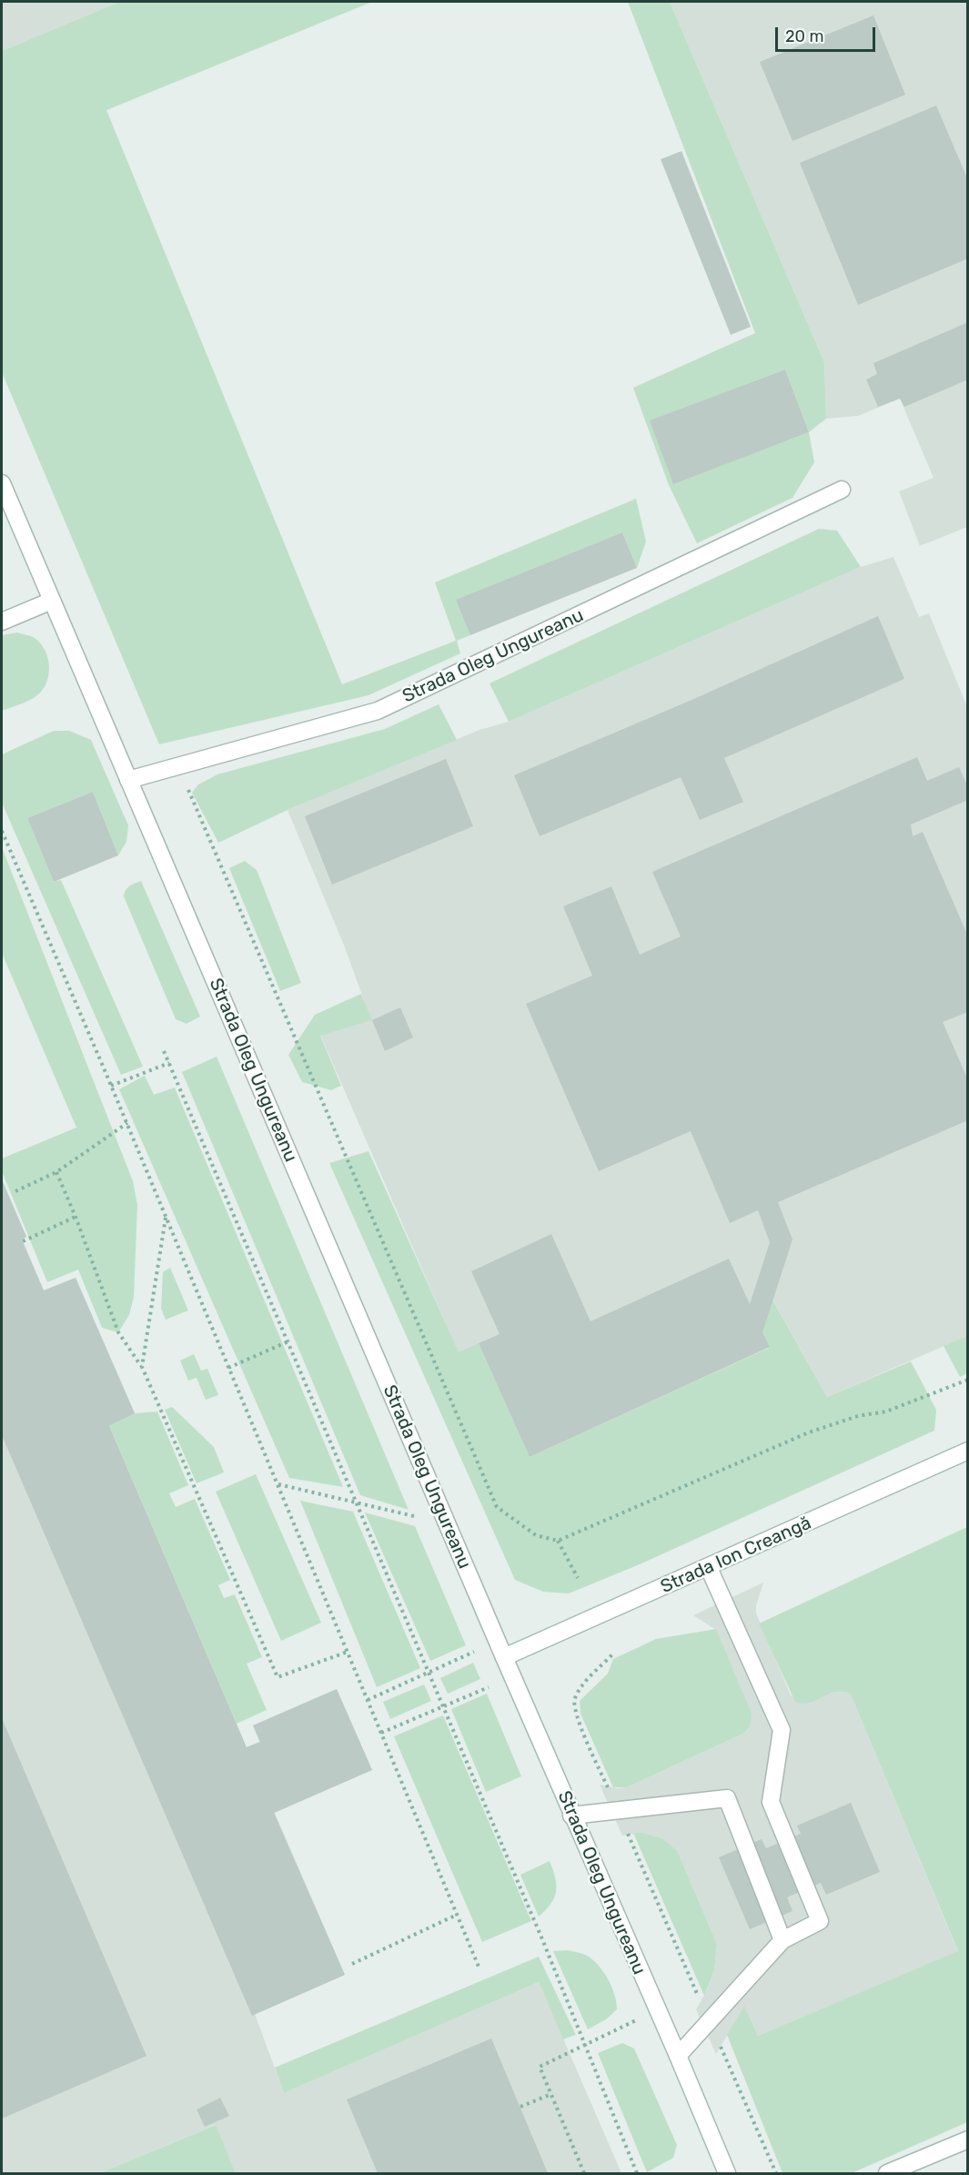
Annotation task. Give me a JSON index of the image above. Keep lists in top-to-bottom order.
{
  "streets": {
    "street": ["Strada Oleg Ungureanu", "Strada Ion Creangă"]
  },
  "crossings": [
    ["Strada Oleg Ungureanu", "Strada Ion Creangă"]
  ],
  "scale_bar": "20 m"
}
